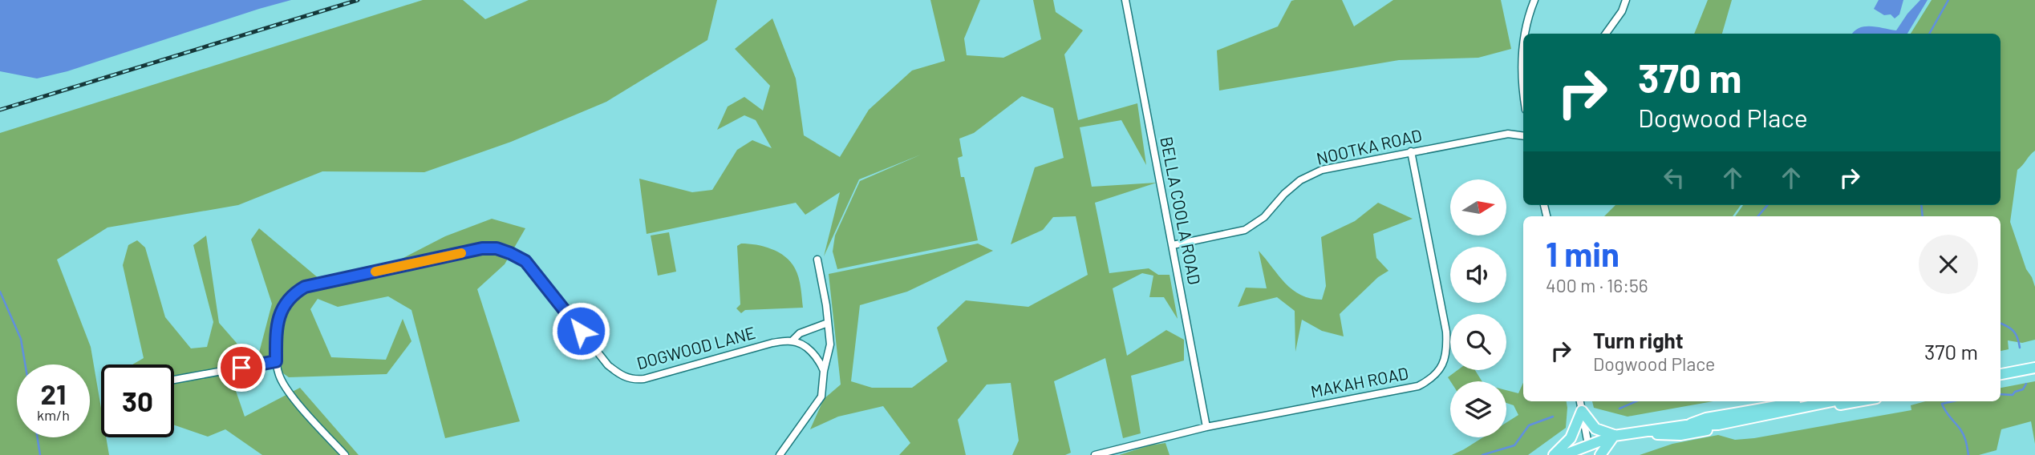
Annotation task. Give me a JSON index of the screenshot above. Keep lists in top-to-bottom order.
{
  "streets": {
    "street": [
      "NOOTKA ROAD",
      "BELLA COOLA ROAD",
      "DOGWOOD LANE",
      "MAKAH ROAD"
    ]
  },
  "crossings": [
    ["NOOTKA ROAD", "BELLA COOLA ROAD"],
    ["NOOTKA ROAD", "MAKAH ROAD"],
    ["BELLA COOLA ROAD", "MAKAH ROAD"]
  ],
  "north": "right",
  "page": {
    "turn": ["370 m", "Dogwood Place"],
    "heading": ["1 min", "400 m · 16:56"],
    "list": [
      {
        "name": "Turn right",
        "note": "Dogwood Place",
        "value": "370 m"
      }
    ],
    "speed": "21 km/h",
    "limit": "30"
  }
}
